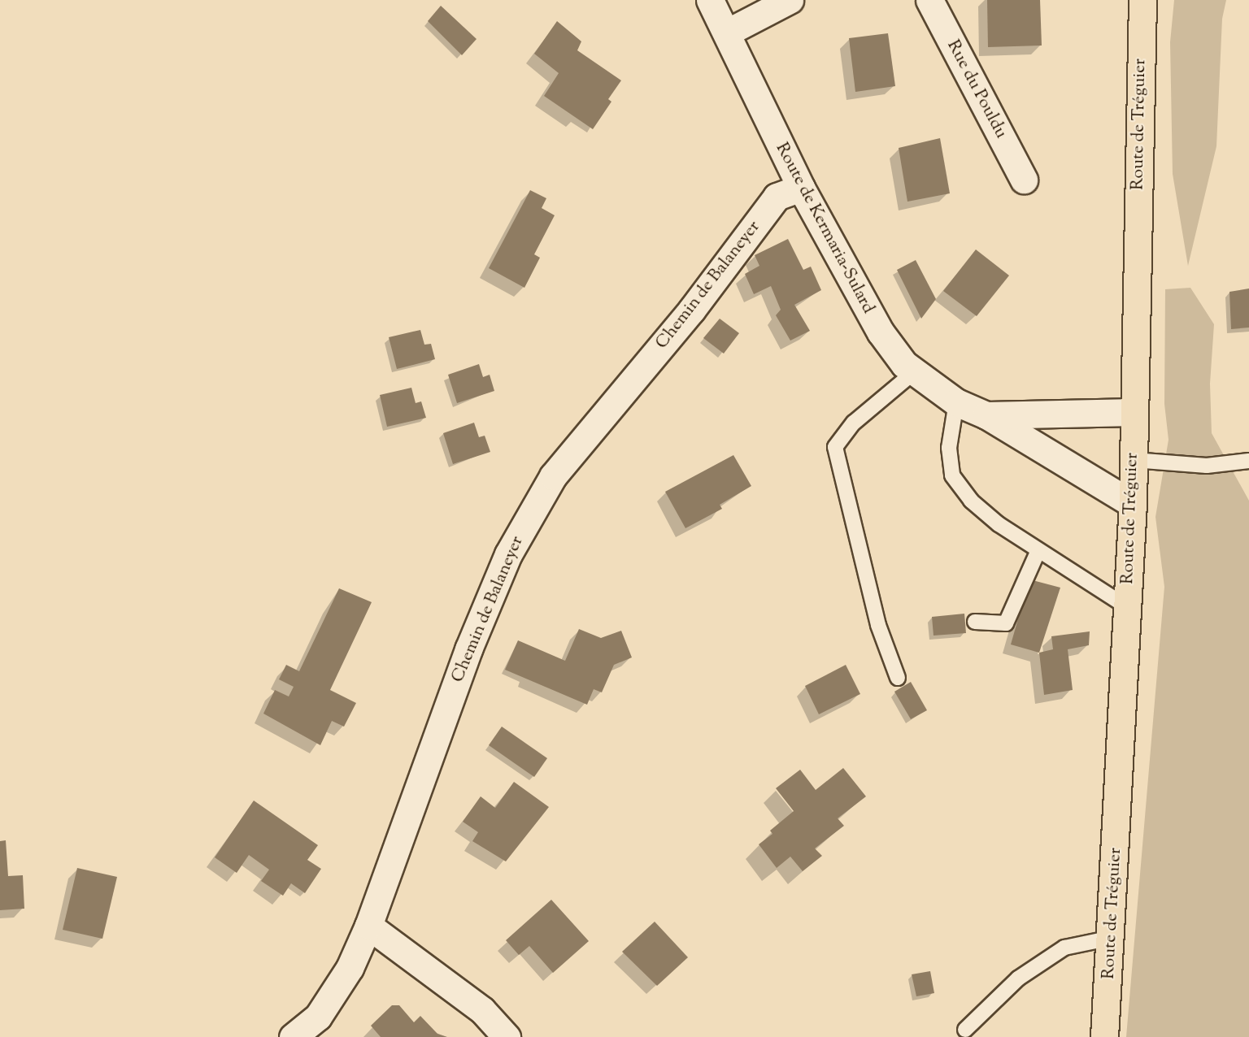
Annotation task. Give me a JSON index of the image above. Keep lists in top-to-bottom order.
{
  "streets": {
    "main road": ["Route de Tréguier"],
    "street": ["Rue du Pouldu", "Route de Kermaria-Sulard", "Chemin de Balaneyer"]
  },
  "crossings": [
    ["Route de Tréguier", "Route de Kermaria-Sulard"],
    ["Route de Kermaria-Sulard", "Chemin de Balaneyer"]
  ]
}
